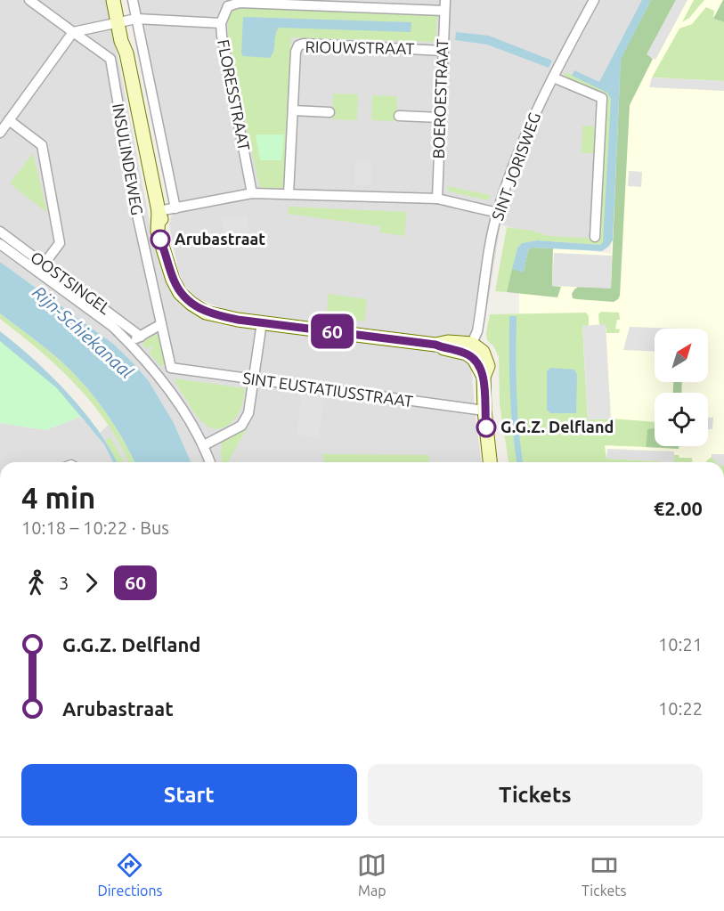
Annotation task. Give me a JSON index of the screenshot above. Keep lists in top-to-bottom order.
{
  "streets": {
    "main road": ["INSULINDEWEG"],
    "street": [
      "RIOUWSTRAAT",
      "FLORESSTRAAT",
      "BOEROESTRAAT",
      "SINT JORISWEG",
      "OOSTSINGEL",
      "SINT EUSTATIUSSTRAAT"
    ]
  },
  "crossings": [
    ["RIOUWSTRAAT", "BOEROESTRAAT"],
    ["INSULINDEWEG", "SINT JORISWEG"],
    ["INSULINDEWEG", "SINT EUSTATIUSSTRAAT"]
  ],
  "water": ["Rijn-Schiekanaal"],
  "places": ["Arubastraat", "G.G.Z. Delfland"],
  "lines": ["bus line 60"],
  "north": "top right",
  "page": {
    "on_map": "60",
    "heading": ["4 min", "10:18 – 10:22 · Bus", "€2.00"],
    "legs": ["3", "60"],
    "list": [
      {
        "name": "G.G.Z. Delfland",
        "value": "10:21"
      },
      {
        "name": "Arubastraat",
        "value": "10:22"
      }
    ],
    "buttons": ["Start", "Tickets"],
    "tabs": ["Directions", "Map", "Tickets"]
  }
}
